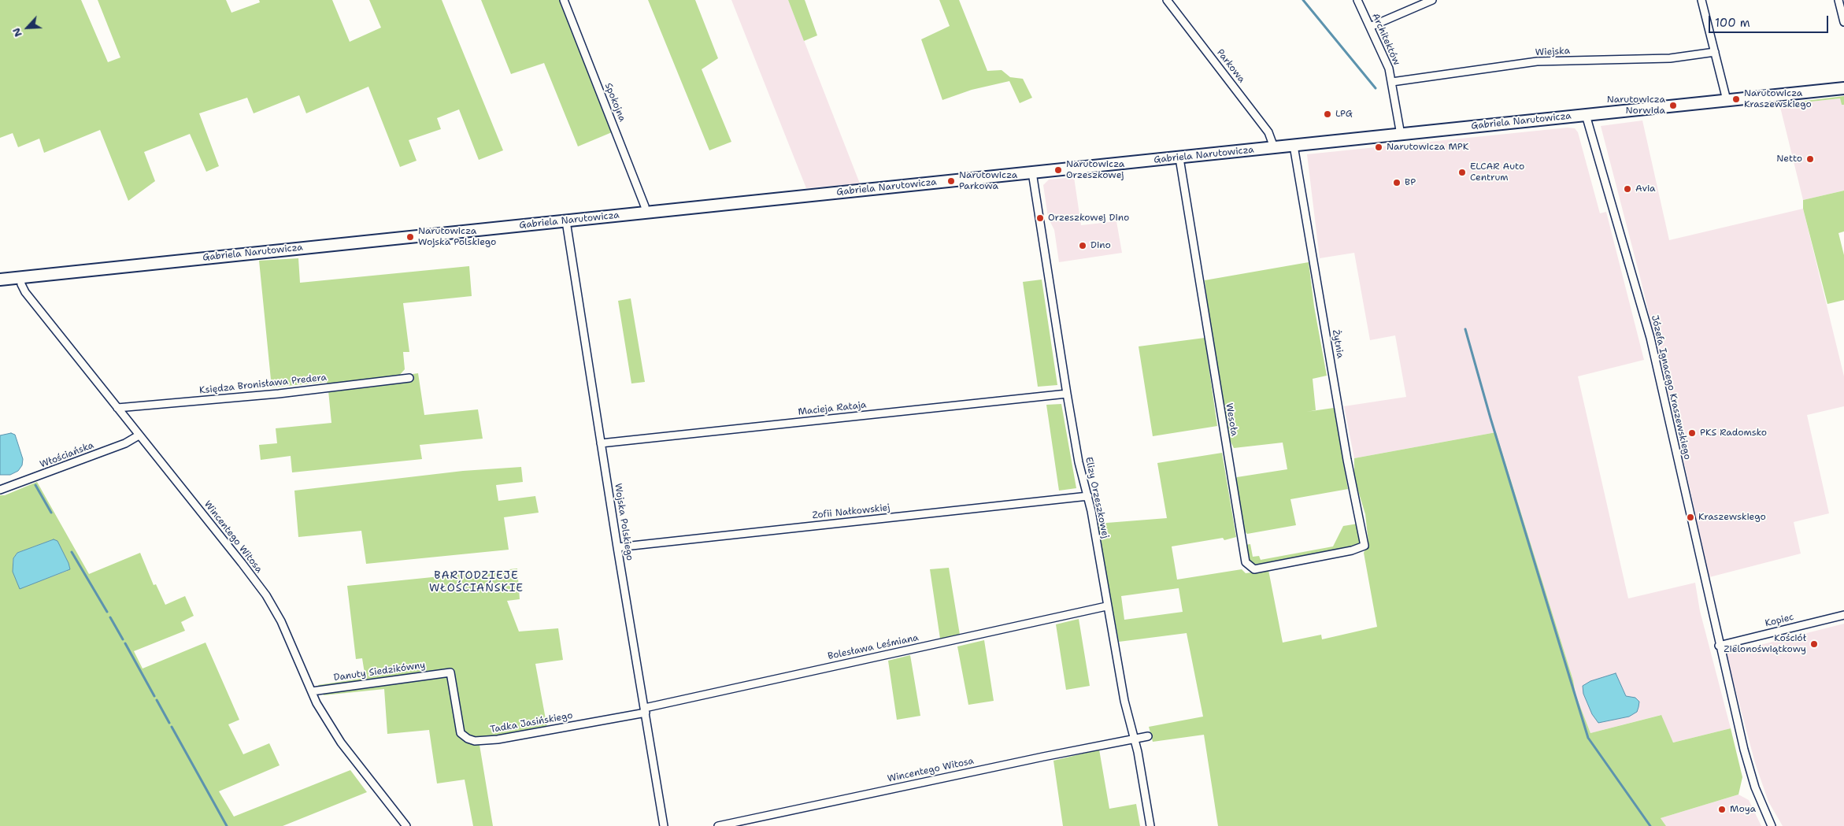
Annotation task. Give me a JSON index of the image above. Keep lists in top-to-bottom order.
{
  "streets": {
    "main road": ["Gabriela Narutowicza"],
    "street": [
      "Architektów",
      "Wiejska",
      "Parkowa",
      "Spokojna",
      "Żytnia",
      "Księdza Bronisława Predera",
      "Józefa Ignacego Kraszewskiego",
      "Macieja Rataja",
      "Wesoła",
      "Włościańska",
      "Elizy Orzeszkowej",
      "Zofii Nałkowskiej",
      "Wojska Polskiego",
      "Wincentego Witosa",
      "Kopiec",
      "Bolesława Leśmiana",
      "Danuty Siedzikówny",
      "Tadka Jasińskiego"
    ]
  },
  "crossings": [
    ["Architektów", "Wiejska"],
    ["Architektów", "Gabriela Narutowicza"],
    ["Parkowa", "Gabriela Narutowicza"],
    ["Spokojna", "Gabriela Narutowicza"],
    ["Gabriela Narutowicza", "Żytnia"],
    ["Gabriela Narutowicza", "Józefa Ignacego Kraszewskiego"],
    ["Gabriela Narutowicza", "Wesoła"],
    ["Gabriela Narutowicza", "Elizy Orzeszkowej"],
    ["Gabriela Narutowicza", "Wojska Polskiego"],
    ["Gabriela Narutowicza", "Wincentego Witosa"],
    ["Żytnia", "Wesoła"],
    ["Księdza Bronisława Predera", "Wincentego Witosa"],
    ["Józefa Ignacego Kraszewskiego", "Kopiec"],
    ["Macieja Rataja", "Elizy Orzeszkowej"],
    ["Macieja Rataja", "Wojska Polskiego"],
    ["Włościańska", "Wincentego Witosa"],
    ["Elizy Orzeszkowej", "Zofii Nałkowskiej"],
    ["Elizy Orzeszkowej", "Wincentego Witosa"],
    ["Elizy Orzeszkowej", "Bolesława Leśmiana"],
    ["Zofii Nałkowskiej", "Wojska Polskiego"],
    ["Wojska Polskiego", "Bolesława Leśmiana"],
    ["Wojska Polskiego", "Tadka Jasińskiego"],
    ["Wincentego Witosa", "Danuty Siedzikówny"],
    ["Bolesława Leśmiana", "Tadka Jasińskiego"],
    ["Danuty Siedzikówny", "Tadka Jasińskiego"]
  ],
  "districts": ["BARTODZIEJE WŁOŚCIAŃSKIE"],
  "places": [
    "Narutowicza Kraszewskiego",
    "Narutowicza Norwida",
    "LPG",
    "Narutowicza MPK",
    "Netto",
    "Narutowicza Orzeszkowej",
    "ELCAR Auto Centrum",
    "Narutowicza Parkowa",
    "BP",
    "Avia",
    "Orzeszkowej Dino",
    "Narutowicza Wojska Polskiego",
    "Dino",
    "PKS Radomsko",
    "Kraszewskiego",
    "Kościół Zielonoświątkowy",
    "Moya"
  ],
  "scale_bar": "100 m",
  "north": "bottom left"
}
